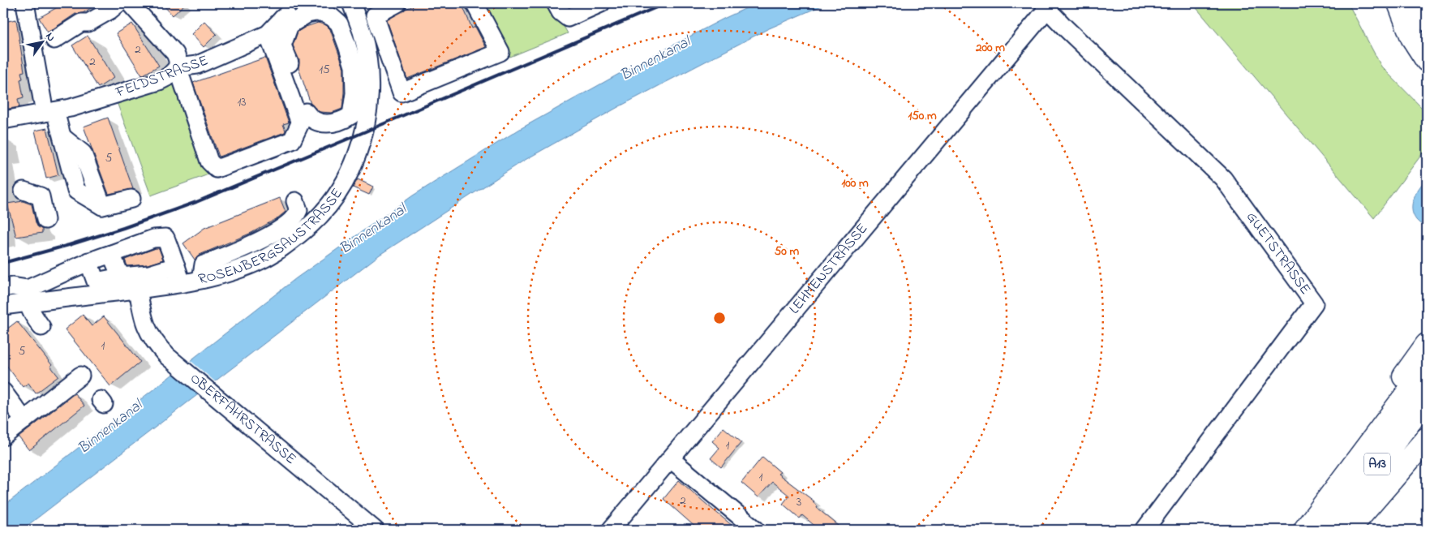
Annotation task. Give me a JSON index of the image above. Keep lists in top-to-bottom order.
{
  "streets": {
    "highway": ["A13"],
    "street": [
      "FELDSTRASSE",
      "ROSENBERGSAUSTRASSE",
      "GUETSTRASSE",
      "LEHMENSTRASSE",
      "OBERFAHRSTRASSE"
    ]
  },
  "crossings": [
    ["ROSENBERGSAUSTRASSE", "OBERFAHRSTRASSE"],
    ["GUETSTRASSE", "LEHMENSTRASSE"]
  ],
  "water": ["Binnenkanal"],
  "house_numbers": [
    "2",
    "2",
    "15",
    "13",
    "5",
    "1",
    "5",
    "1",
    "1",
    "2",
    "3"
  ],
  "north": "top right",
  "rings": [
    "200 m",
    "150 m",
    "100 m",
    "50 m"
  ]
}
